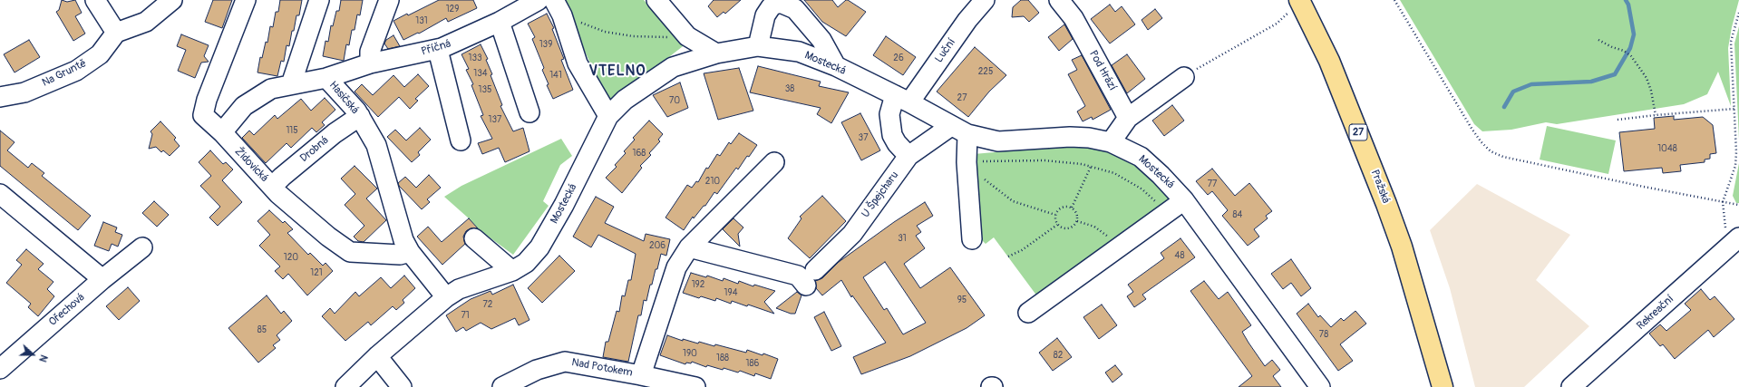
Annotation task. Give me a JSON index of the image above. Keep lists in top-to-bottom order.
{
  "streets": {
    "main road": ["27", "Pražská"],
    "street": [
      "Příčná",
      "Luční",
      "Mostecká",
      "Pod Hrází",
      "Na Gruntě",
      "Hasičská",
      "Drobná",
      "Židovická",
      "U Špejcharu",
      "Ořechová",
      "Rekreační",
      "Nad Potokem"
    ]
  },
  "crossings": [
    ["Příčná", "Hasičská"],
    ["Luční", "Mostecká"],
    ["Luční", "U Špejcharu"],
    ["Mostecká", "Hasičská"],
    ["Mostecká", "U Špejcharu"],
    ["Hasičská", "Drobná"],
    ["Hasičská", "Židovická"],
    ["Drobná", "Židovická"],
    ["U Špejcharu", "Nad Potokem"]
  ],
  "districts": ["VTELNO"],
  "house_numbers": [
    "129",
    "131",
    "139",
    "133",
    "26",
    "225",
    "134",
    "141",
    "38",
    "135",
    "27",
    "70",
    "137",
    "115",
    "37",
    "1048",
    "168",
    "210",
    "77",
    "84",
    "31",
    "206",
    "48",
    "120",
    "121",
    "192",
    "194",
    "95",
    "72",
    "71",
    "85",
    "78",
    "190",
    "82",
    "188",
    "186"
  ],
  "north": "right"
}
